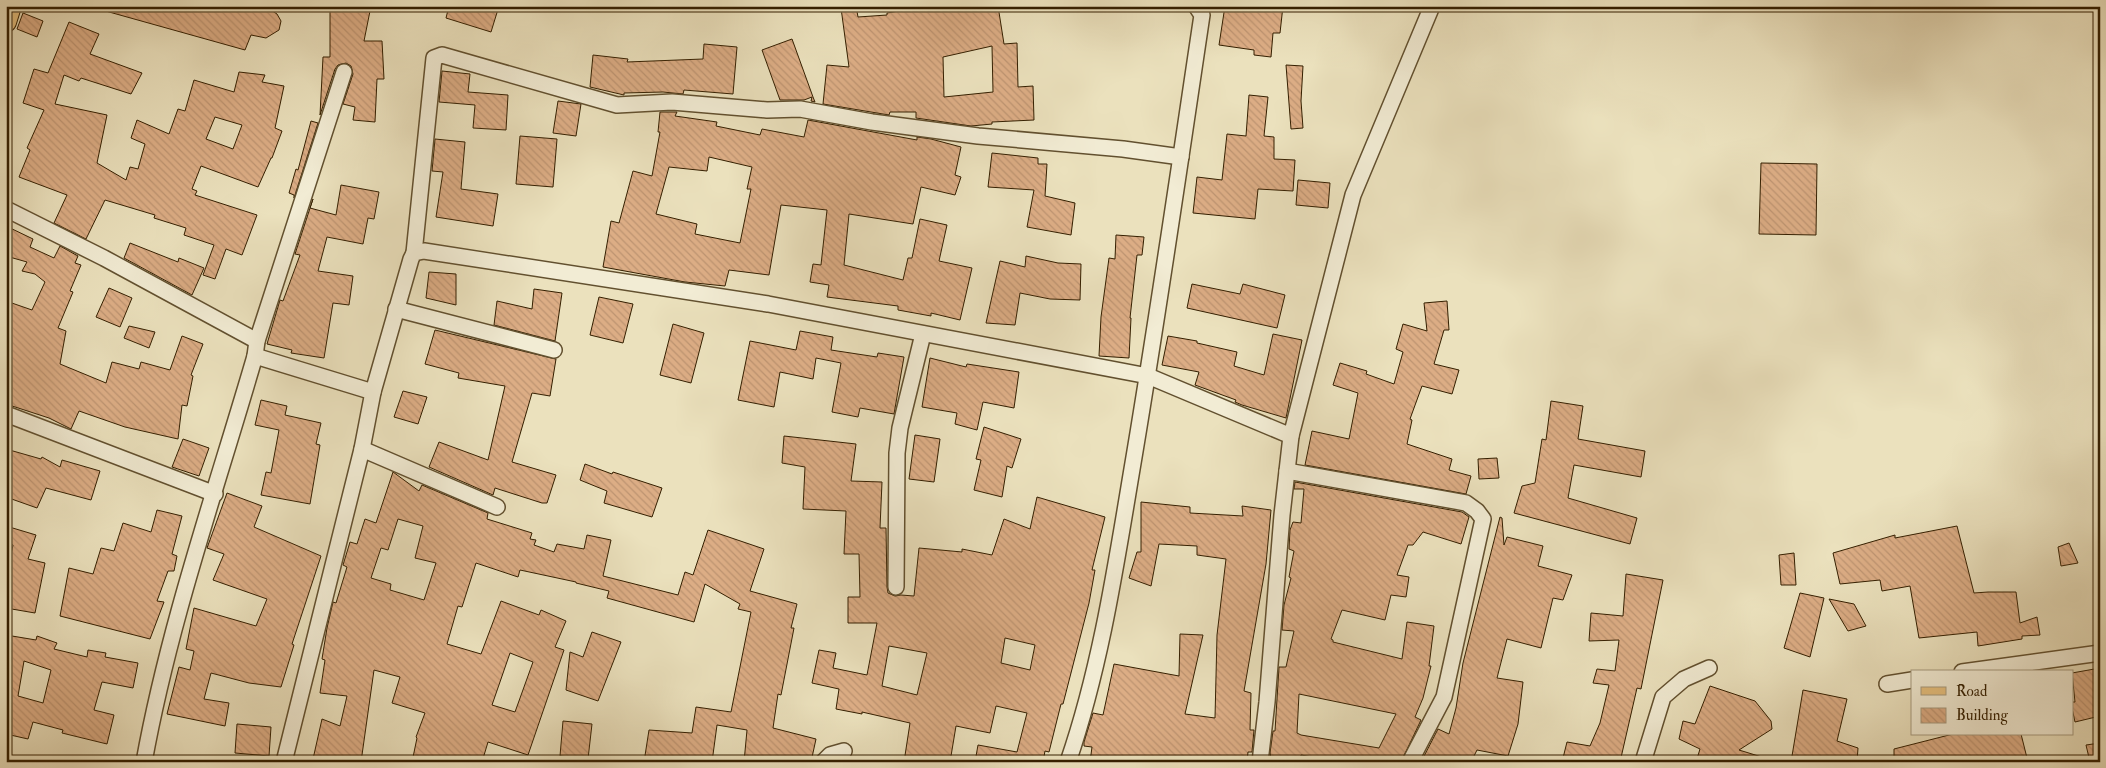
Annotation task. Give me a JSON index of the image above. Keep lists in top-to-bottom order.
{
  "legend": ["Road", "Building"]
}
